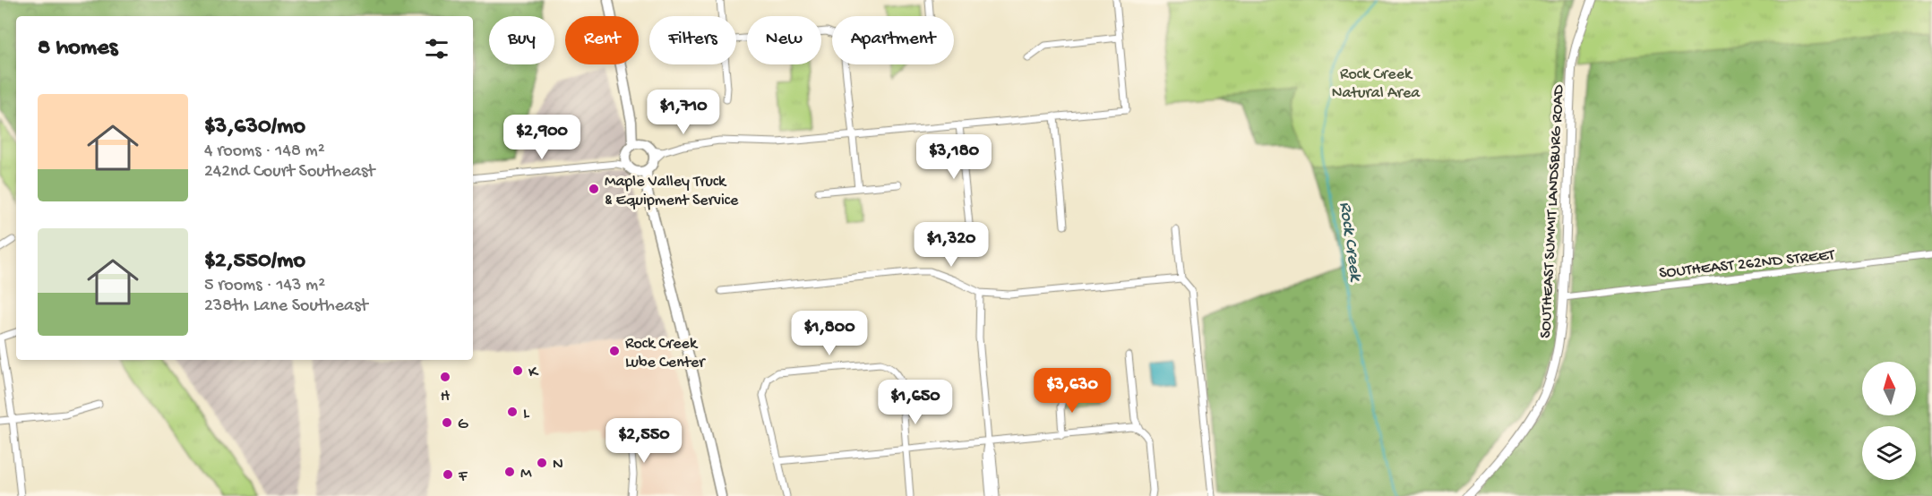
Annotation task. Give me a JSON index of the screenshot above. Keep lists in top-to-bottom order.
{
  "streets": {
    "street": ["SOUTHEAST SUMMIT LANDSBURG ROAD", "SOUTHEAST 262ND STREET"]
  },
  "crossings": [
    ["SOUTHEAST SUMMIT LANDSBURG ROAD", "SOUTHEAST 262ND STREET"]
  ],
  "water": ["Rock Creek"],
  "parks": ["Rock Creek Natural Area"],
  "places": [
    "Maple Valley Truck & Equipment Service",
    "Rock Creek Lube Center",
    "K",
    "H",
    "L",
    "G",
    "N",
    "M",
    "F"
  ],
  "north": "top",
  "page": {
    "chip": [
      "Buy",
      "Rent",
      "Filters",
      "New",
      "Apartment"
    ],
    "heading": "8 homes",
    "list": [
      {
        "name": "$3,630/mo",
        "note": "4 rooms · 148 m² · 242nd Court Southeast"
      },
      {
        "name": "$2,550/mo",
        "note": "5 rooms · 143 m² · 238th Lane Southeast"
      }
    ],
    "price": [
      "$1,710",
      "$2,900",
      "$3,180",
      "$1,320",
      "$1,800",
      "$3,630",
      "$1,650",
      "$2,550"
    ]
  }
}
